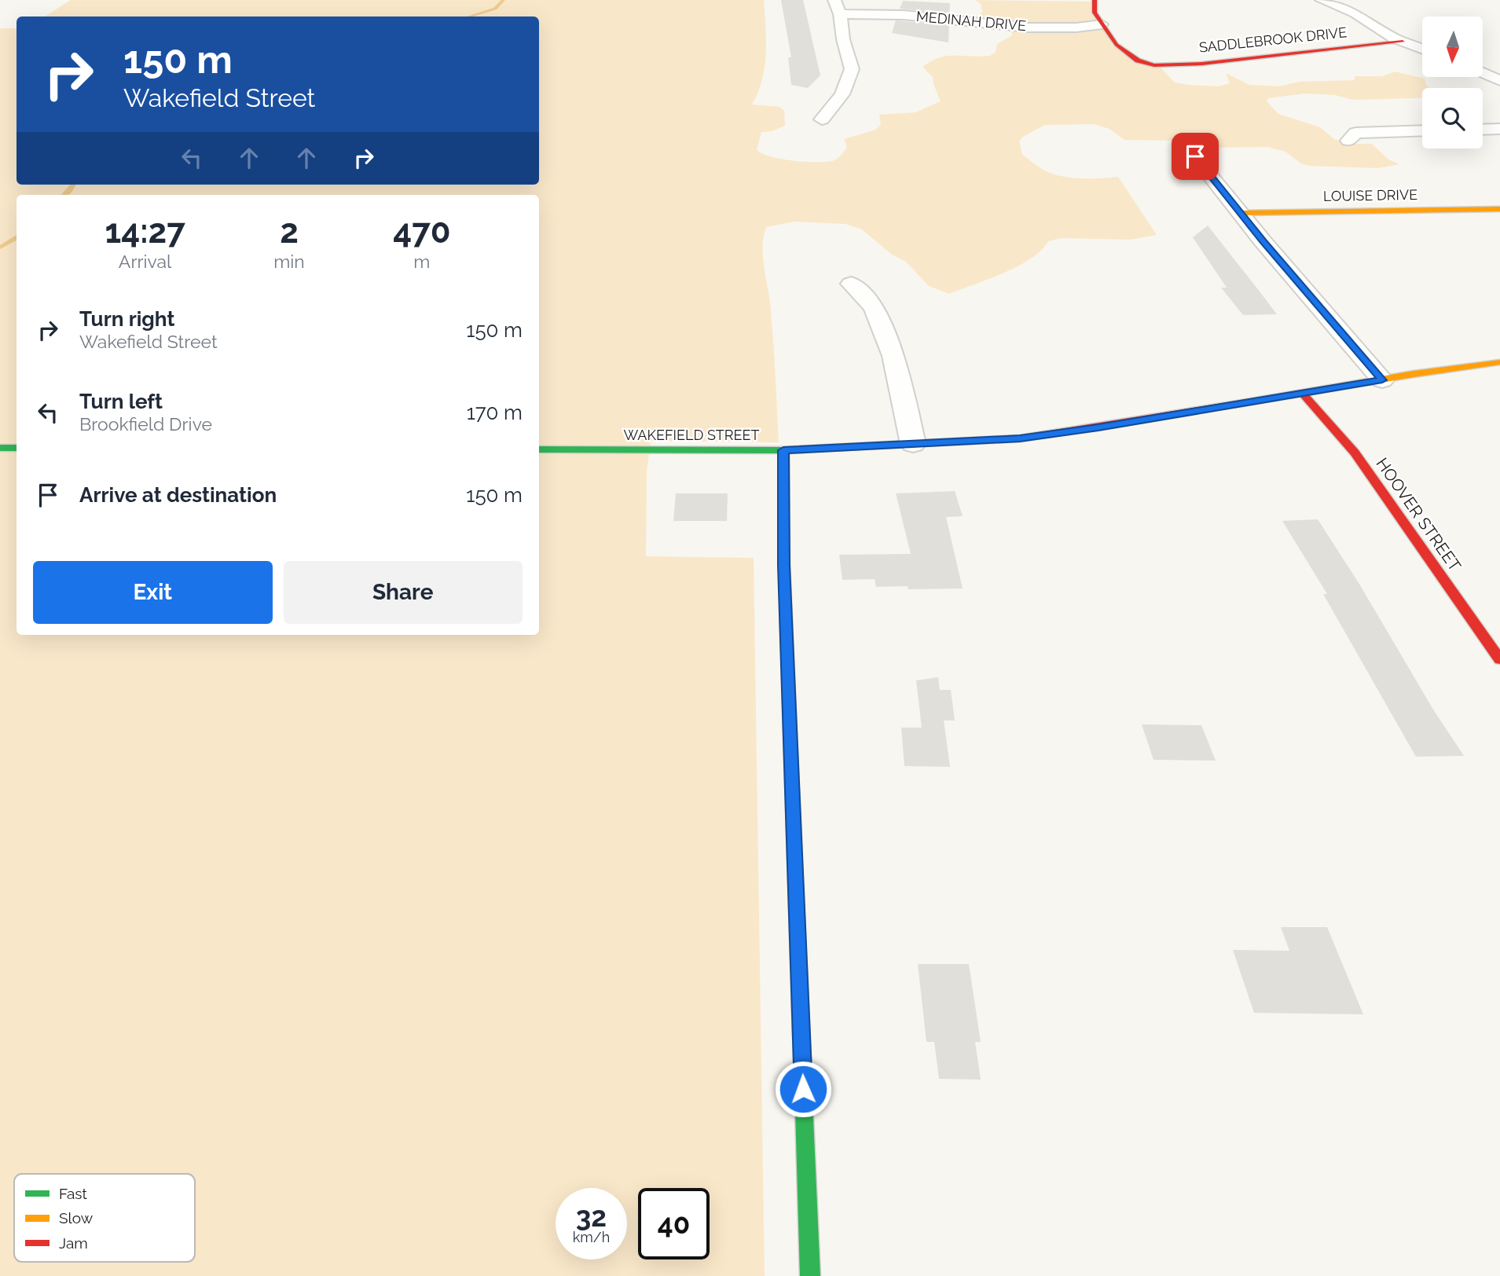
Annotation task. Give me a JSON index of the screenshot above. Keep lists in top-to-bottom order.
{
  "streets": {
    "street": [
      "MEDINAH DRIVE",
      "SADDLEBROOK DRIVE",
      "LOUISE DRIVE",
      "WAKEFIELD STREET",
      "HOOVER STREET"
    ]
  },
  "crossings": [
    ["MEDINAH DRIVE", "SADDLEBROOK DRIVE"],
    ["WAKEFIELD STREET", "HOOVER STREET"]
  ],
  "legend": ["Fast", "Slow", "Jam"],
  "north": "bottom",
  "page": {
    "turn": ["150 m", "Wakefield Street"],
    "eta": [
      "14:27",
      "Arrival",
      "2",
      "min",
      "470",
      "m"
    ],
    "list": [
      {
        "name": "Turn right",
        "note": "Wakefield Street",
        "value": "150 m"
      },
      {
        "name": "Turn left",
        "note": "Brookfield Drive",
        "value": "170 m"
      },
      {
        "name": "Arrive at destination",
        "value": "150 m"
      }
    ],
    "buttons": ["Exit", "Share"],
    "speed": "32 km/h",
    "limit": "40"
  }
}
